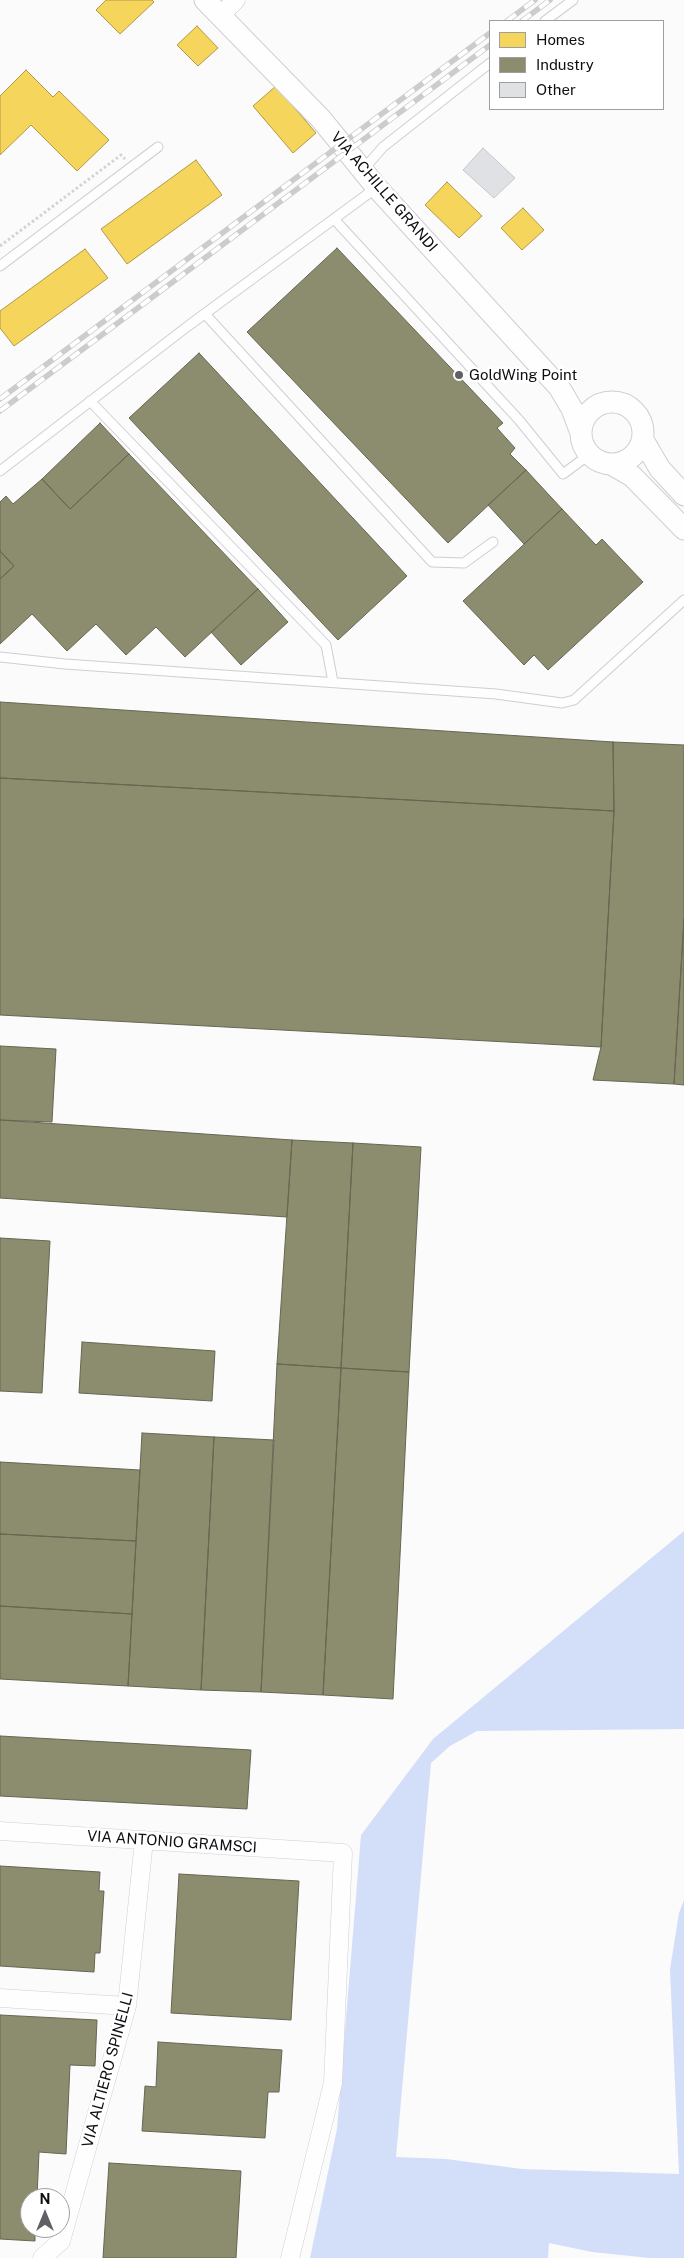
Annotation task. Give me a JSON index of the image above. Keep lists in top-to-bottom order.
{
  "streets": {
    "street": ["VIA ACHILLE GRANDI", "VIA ANTONIO GRAMSCI", "VIA ALTIERO SPINELLI"]
  },
  "crossings": [
    ["VIA ANTONIO GRAMSCI", "VIA ALTIERO SPINELLI"]
  ],
  "places": ["GoldWing Point"],
  "legend": ["Homes", "Industry", "Other"],
  "north": "top"
}
